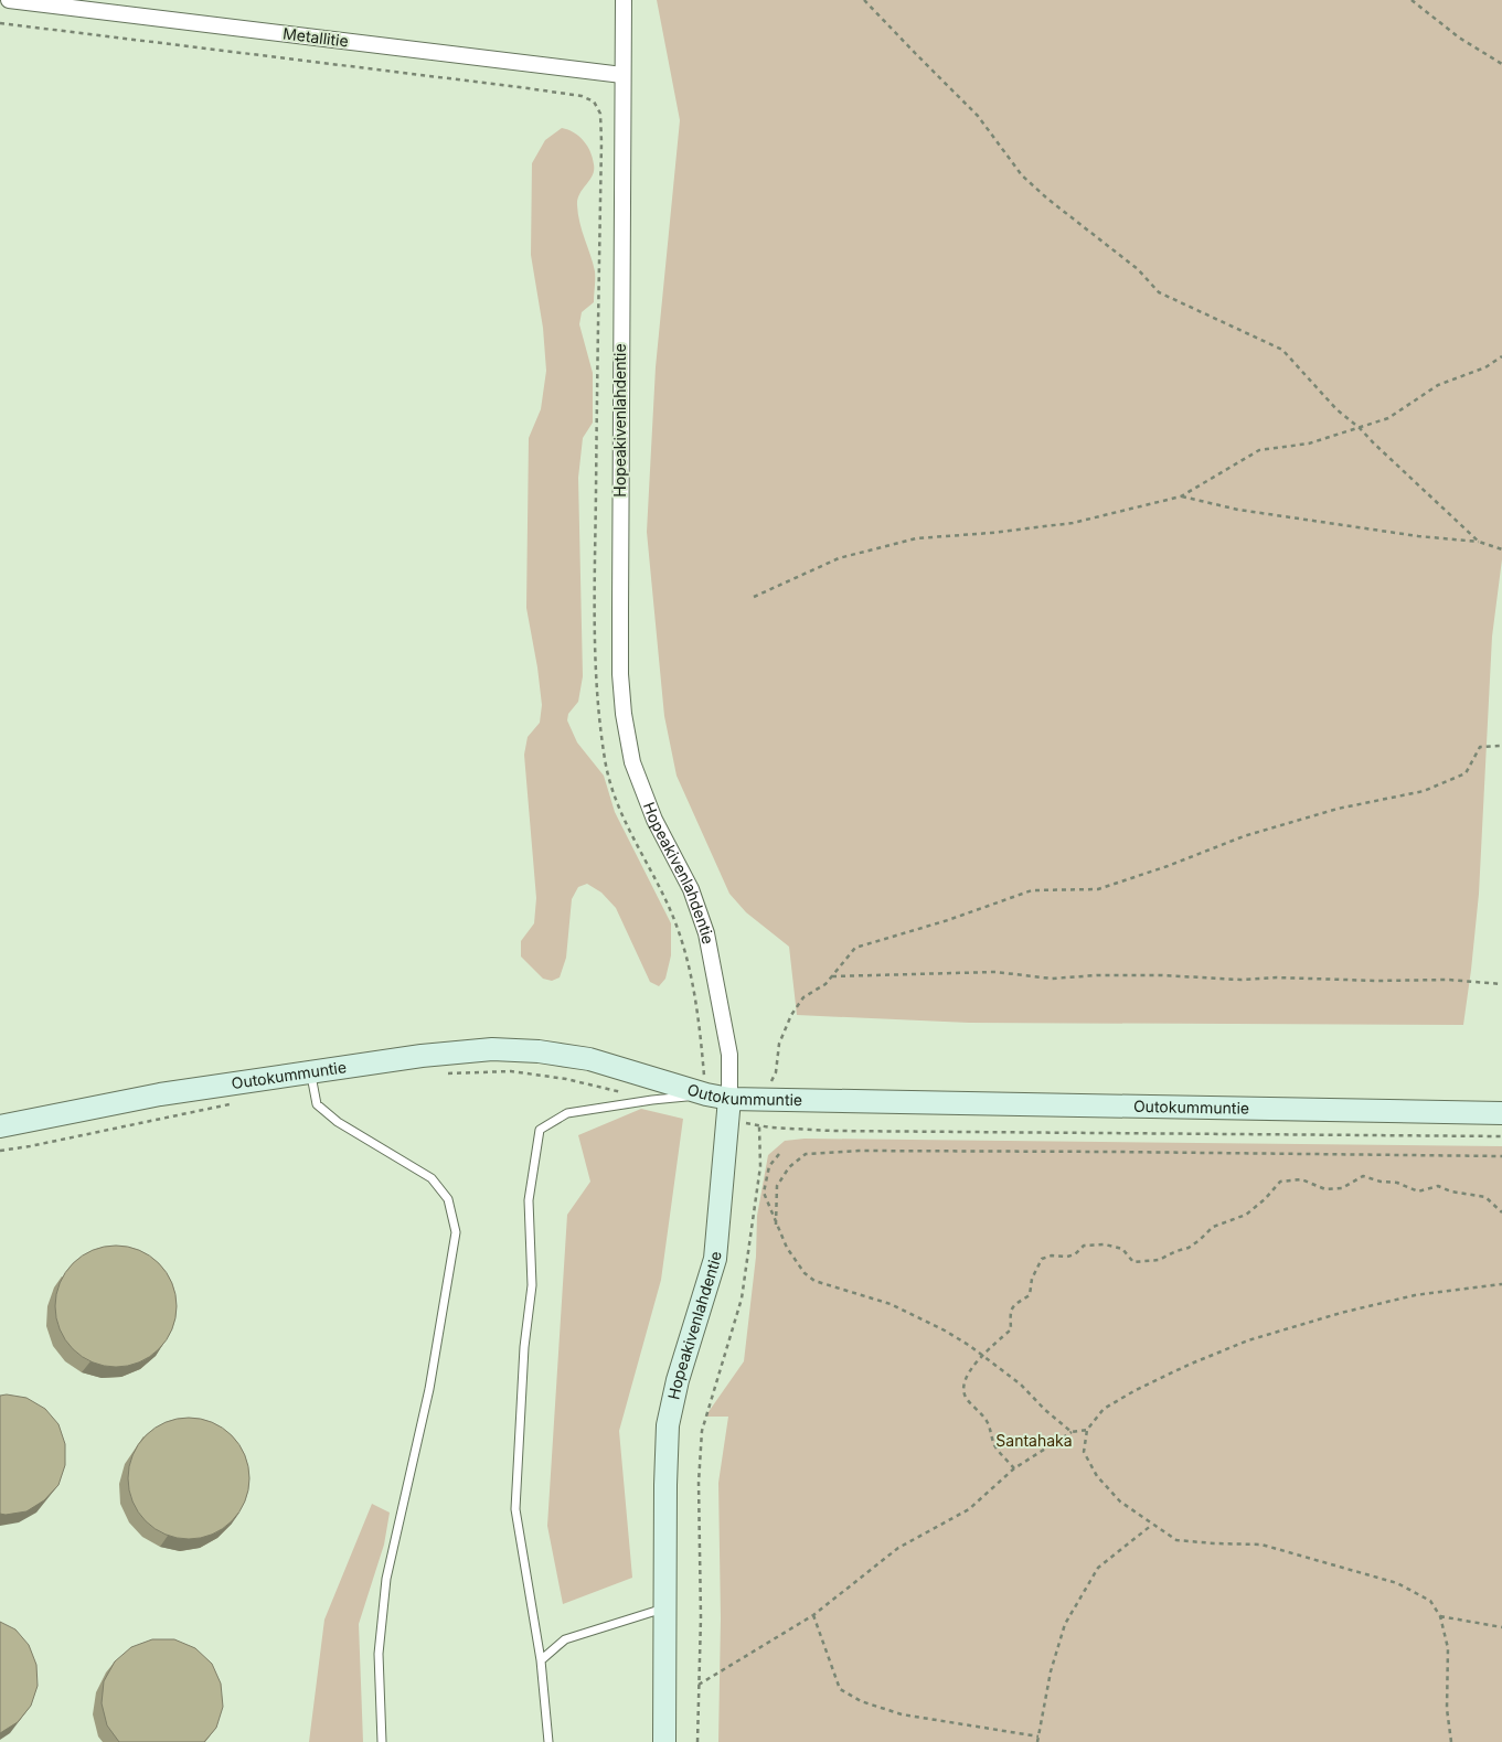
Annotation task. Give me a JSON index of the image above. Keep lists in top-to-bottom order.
{
  "streets": {
    "street": ["Metallitie", "Hopeakivenlahdentie", "Outokummuntie"]
  },
  "crossings": [
    ["Metallitie", "Hopeakivenlahdentie"],
    ["Hopeakivenlahdentie", "Outokummuntie"]
  ],
  "parks": ["Santahaka"]
}
